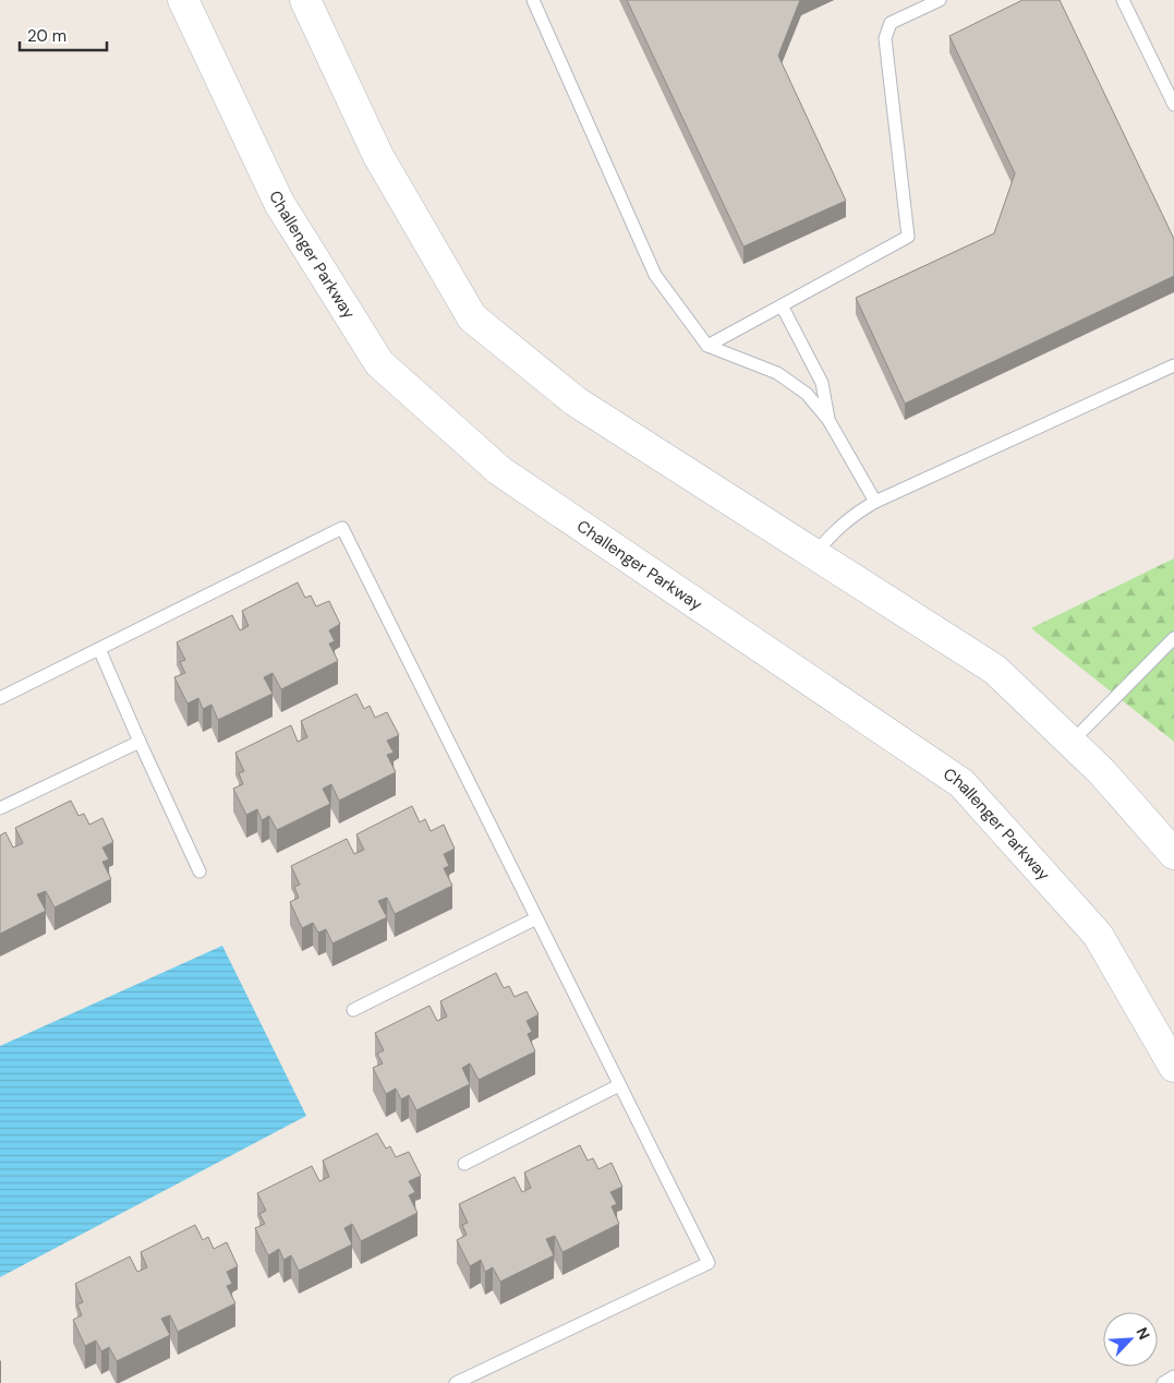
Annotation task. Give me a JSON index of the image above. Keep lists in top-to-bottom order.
{
  "streets": {
    "main road": ["Challenger Parkway"]
  },
  "scale_bar": "20 m",
  "north": "top right"
}
